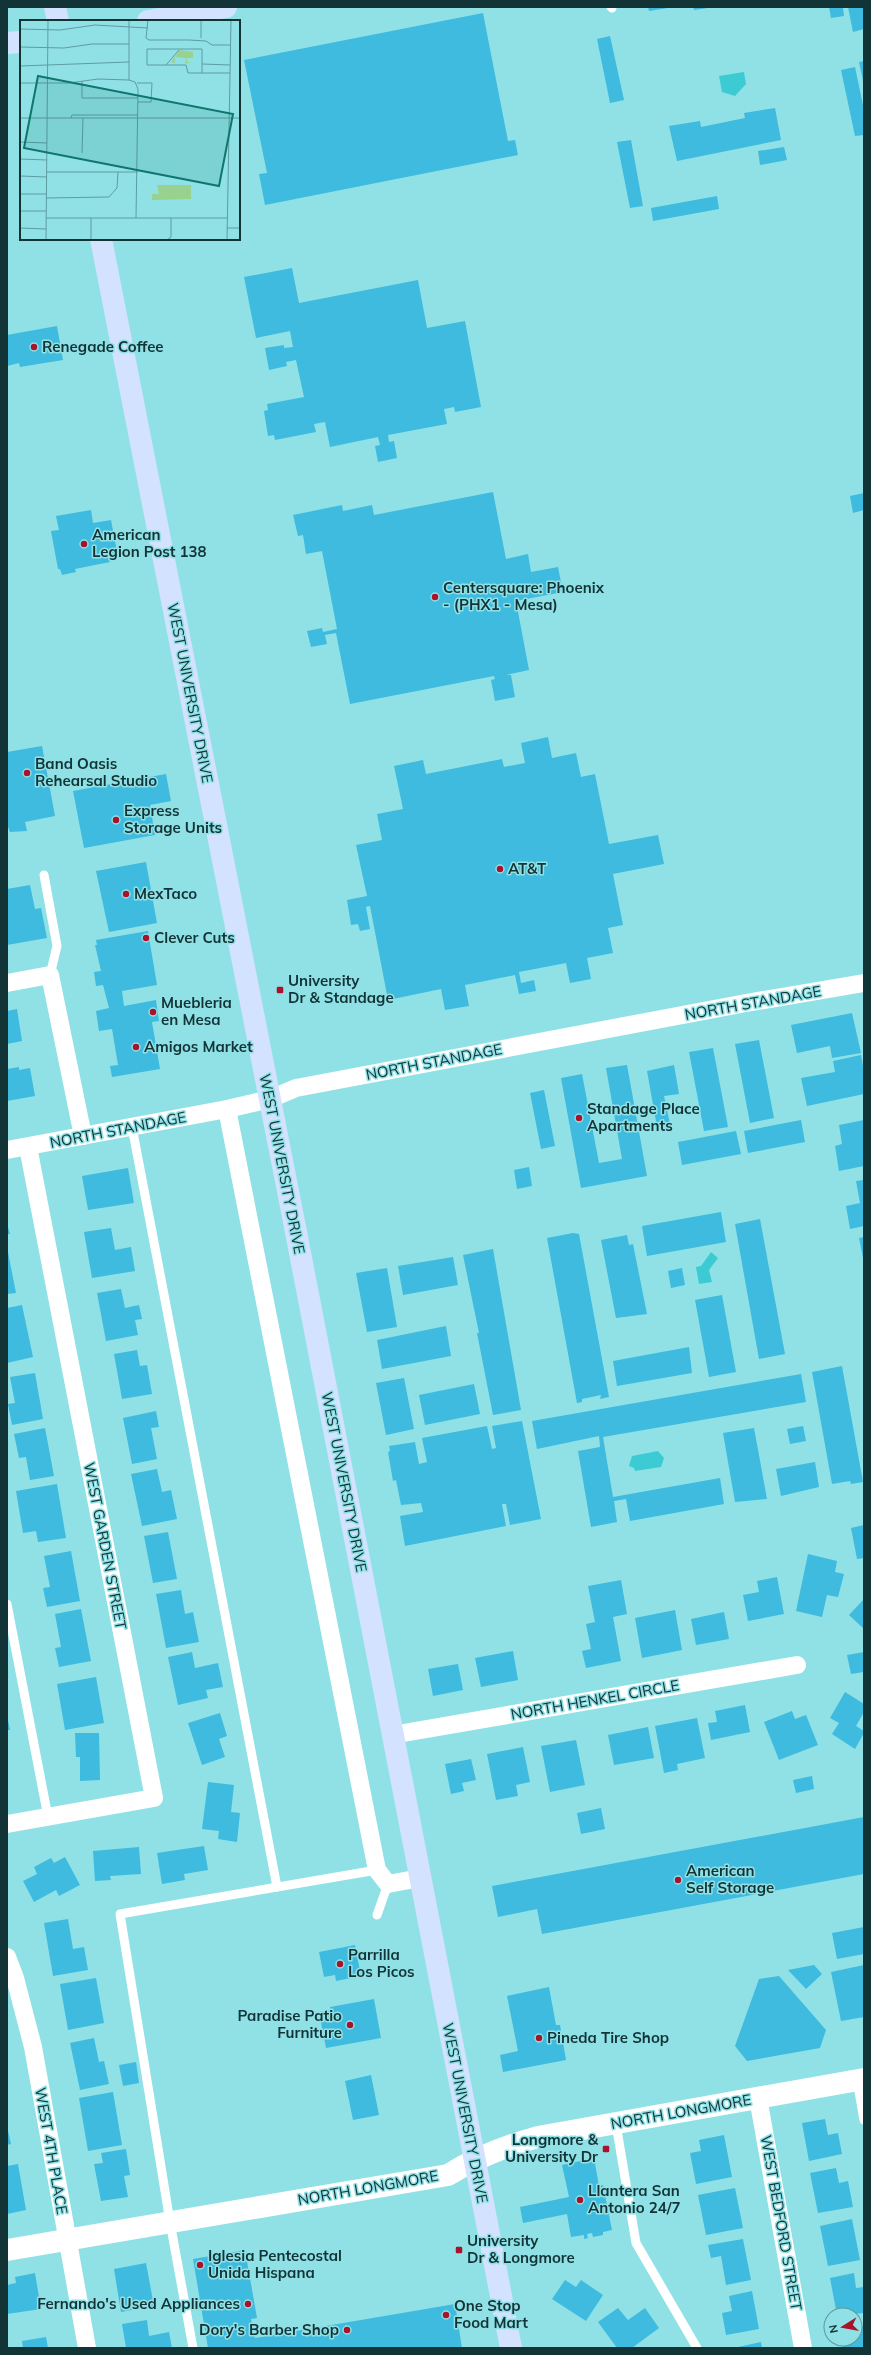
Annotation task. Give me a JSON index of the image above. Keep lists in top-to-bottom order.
{
  "streets": {
    "main road": ["WEST UNIVERSITY DRIVE"],
    "street": [
      "NORTH STANDAGE",
      "WEST GARDEN STREET",
      "NORTH HENKEL CIRCLE",
      "NORTH LONGMORE",
      "WEST 4TH PLACE",
      "WEST BEDFORD STREET"
    ]
  },
  "crossings": [
    ["WEST UNIVERSITY DRIVE", "NORTH STANDAGE"],
    ["WEST UNIVERSITY DRIVE", "NORTH HENKEL CIRCLE"],
    ["WEST UNIVERSITY DRIVE", "NORTH LONGMORE"],
    ["NORTH STANDAGE", "WEST GARDEN STREET"],
    ["NORTH LONGMORE", "WEST 4TH PLACE"],
    ["NORTH LONGMORE", "WEST BEDFORD STREET"]
  ],
  "places": {
    "other": [
      "Renegade Coffee",
      "American Legion Post 138",
      "Centersquare: Phoenix - (PHX1 - Mesa)",
      "Band Oasis Rehearsal Studio",
      "Express Storage Units",
      "AT&T",
      "MexTaco",
      "Clever Cuts",
      "Muebleria en Mesa",
      "Amigos Market",
      "Standage Place Apartments",
      "American Self Storage",
      "Parrilla Los Picos",
      "Paradise Patio Furniture",
      "Pineda Tire Shop",
      "Llantera San Antonio 24/7",
      "Iglesia Pentecostal Unida Hispana",
      "Fernando's Used Appliances",
      "One Stop Food Mart",
      "Dory's Barber Shop"
    ],
    "transit": ["University Dr & Standage", "Longmore & University Dr", "University Dr & Longmore"]
  },
  "north": "left"
}
